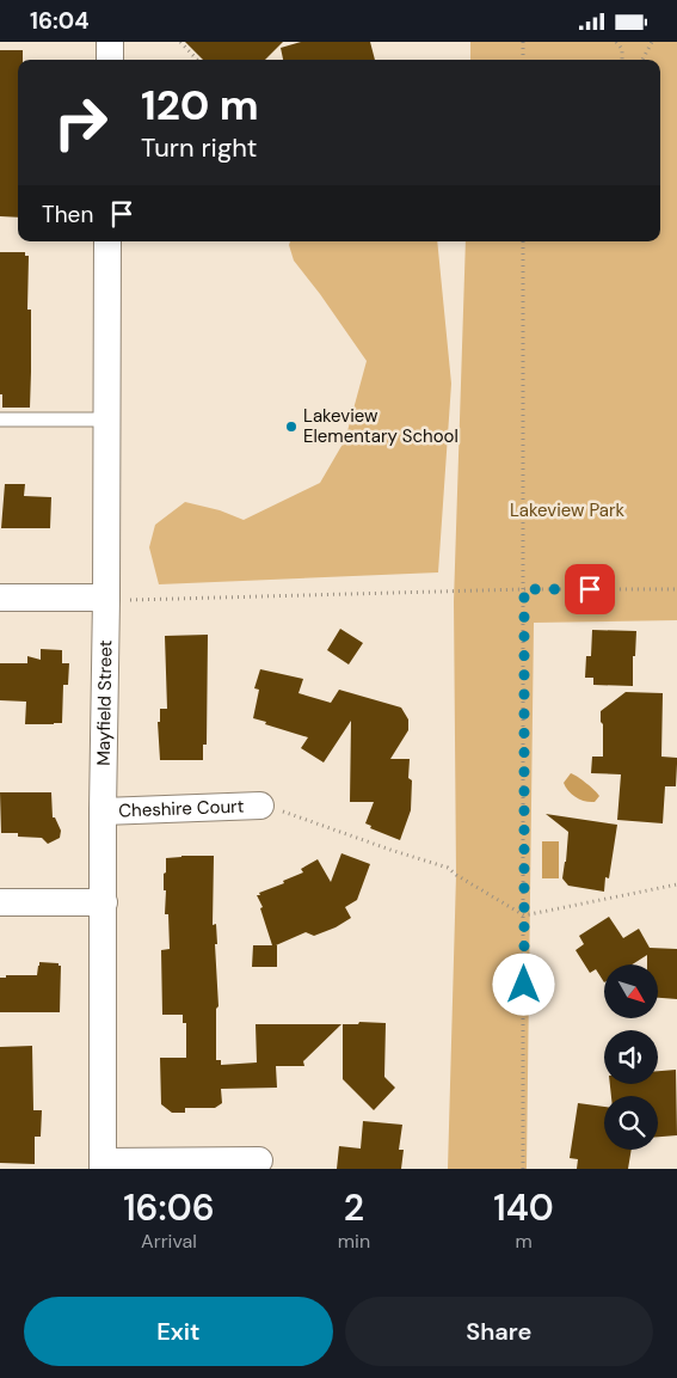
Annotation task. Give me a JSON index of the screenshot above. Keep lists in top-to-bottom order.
{
  "streets": {
    "street": ["Mayfield Street", "Cheshire Court"]
  },
  "crossings": [
    ["Mayfield Street", "Cheshire Court"]
  ],
  "parks": ["Lakeview Park"],
  "places": ["Lakeview Elementary School"],
  "north": "bottom right",
  "page": {
    "status": "16:04",
    "turn": ["120 m", "Turn right"],
    "then": "Then",
    "eta": [
      "16:06",
      "Arrival",
      "2",
      "min",
      "140",
      "m"
    ],
    "buttons": ["Exit", "Share"]
  }
}
